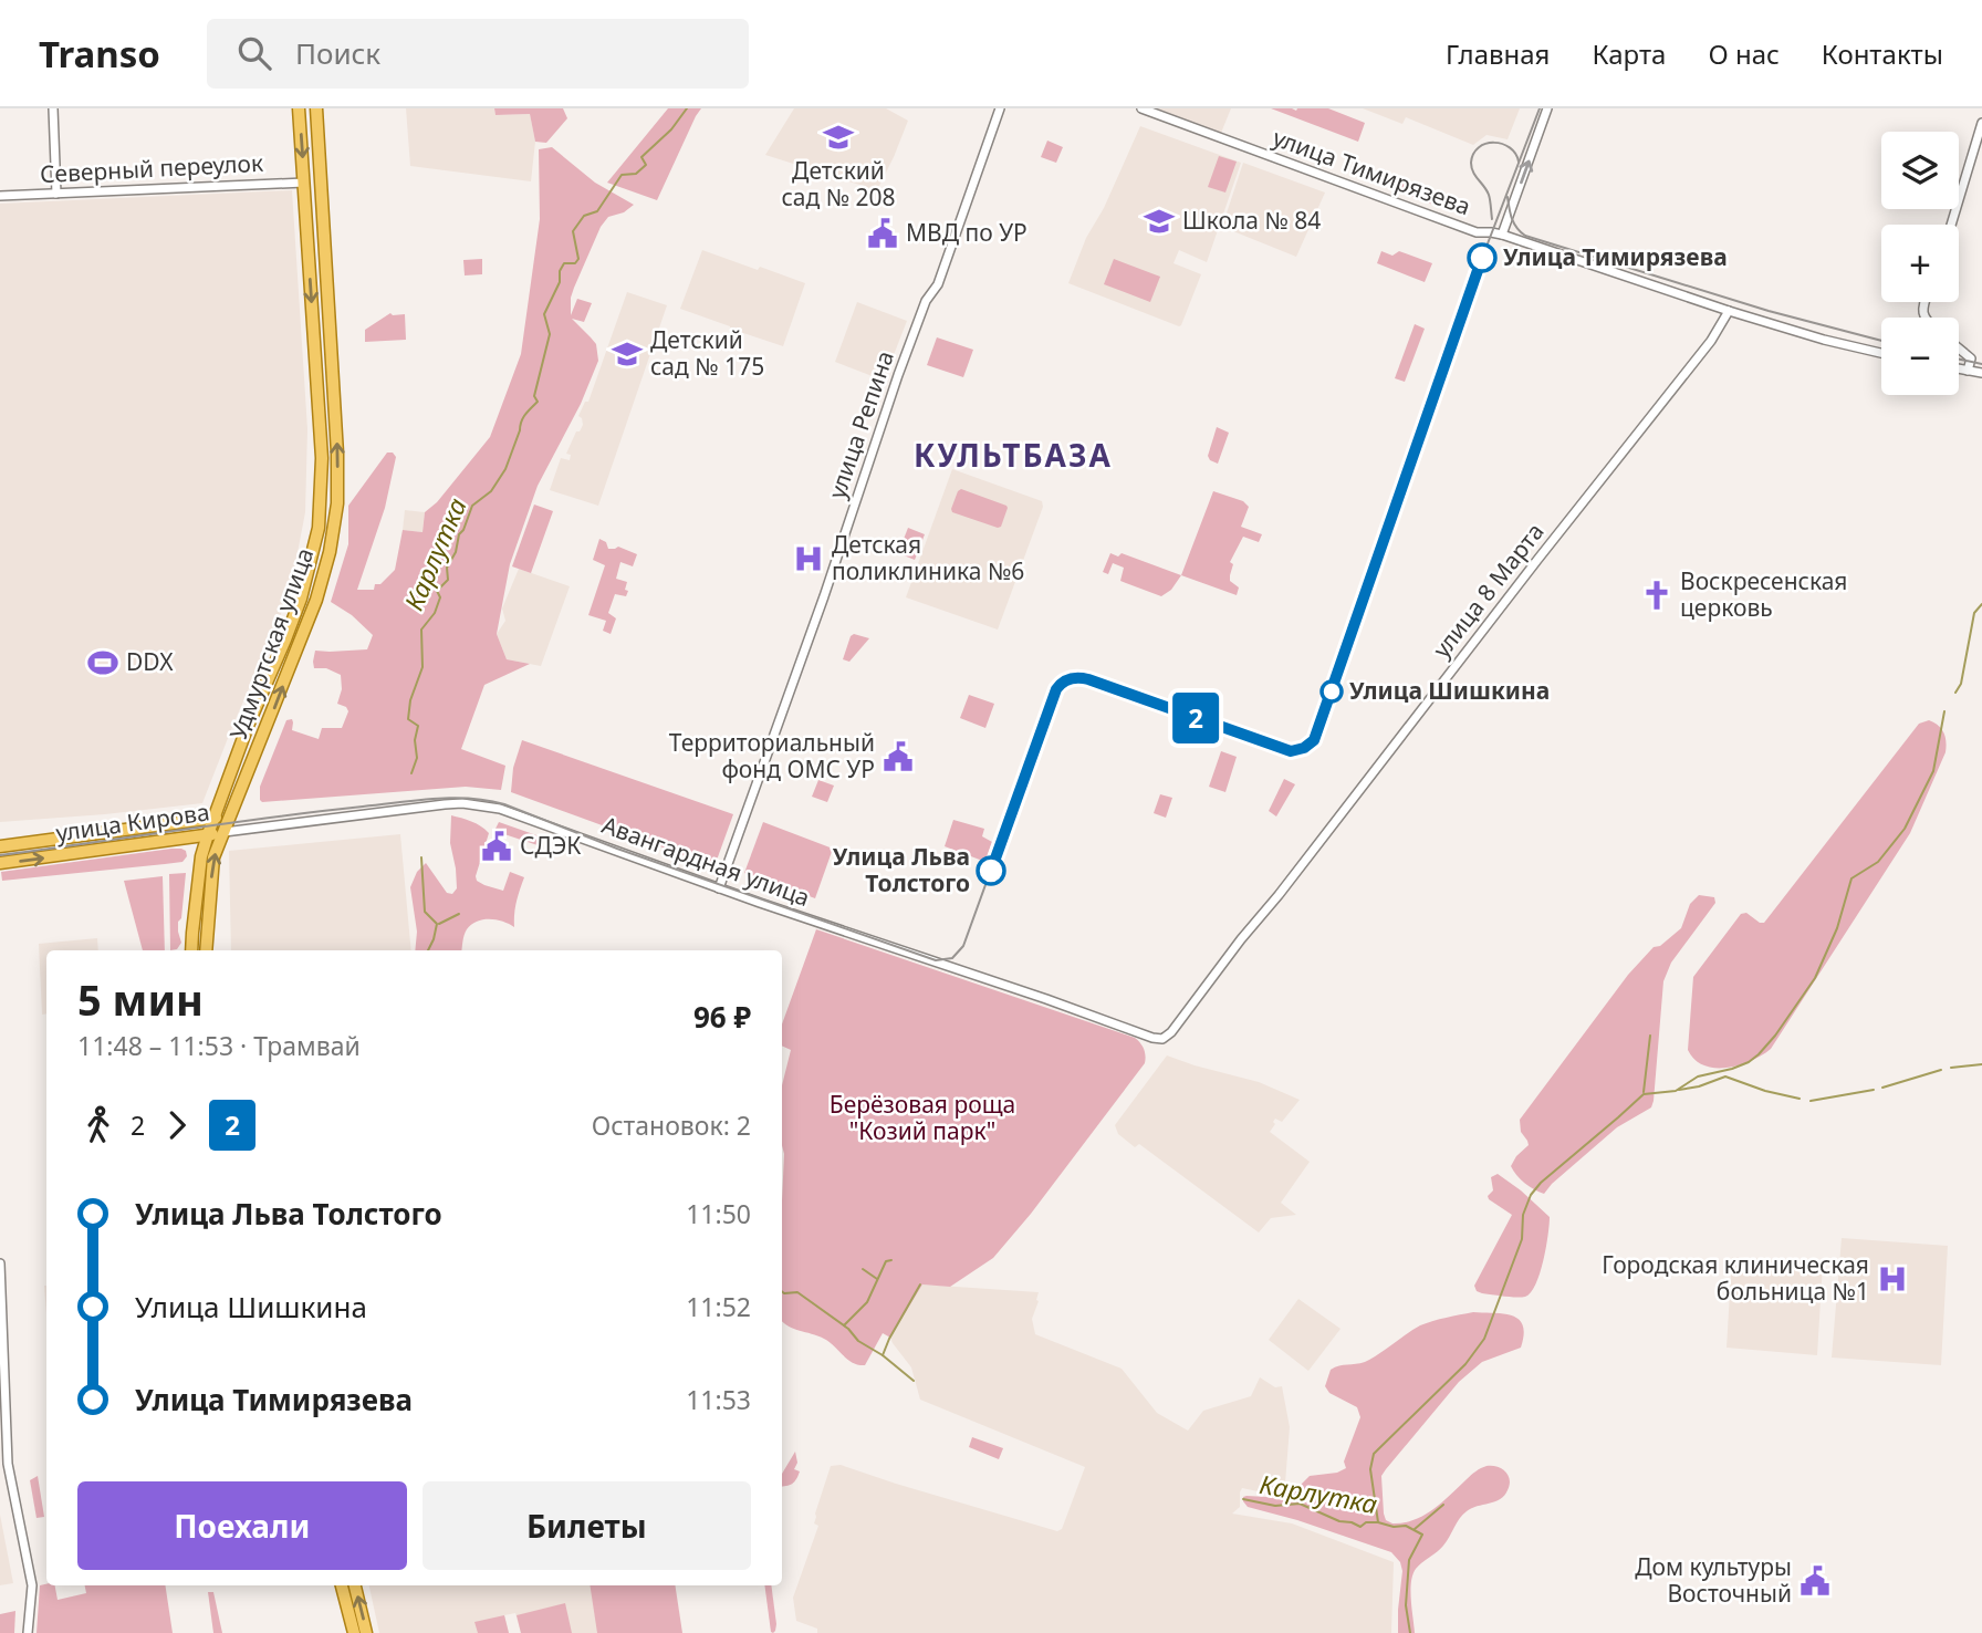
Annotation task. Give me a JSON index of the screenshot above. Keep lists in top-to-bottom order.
{
  "streets": {
    "main road": ["Удмуртская улица", "улица Кирова"],
    "street": [
      "Северный переулок",
      "улица Тимирязева",
      "улица Репина",
      "улица 8 Марта",
      "Авангардная улица"
    ]
  },
  "crossings": [
    ["Северный переулок", "Удмуртская улица"],
    ["улица Тимирязева", "улица 8 Марта"],
    ["улица Репина", "Авангардная улица"],
    ["улица 8 Марта", "Авангардная улица"],
    ["Удмуртская улица", "улица Кирова"],
    ["Удмуртская улица", "Авангардная улица"],
    ["улица Кирова", "Авангардная улица"]
  ],
  "districts": ["КУЛЬТБАЗА"],
  "water": ["Карлутка"],
  "parks": ["Берёзовая роща \"Козий парк\""],
  "places": {
    "school or university": ["Детский сад № 208", "Школа № 84", "Детский сад № 175"],
    "public building": [
      "МВД по УР",
      "Территориальный фонд ОМС УР",
      "СДЭК",
      "Дом культуры Восточный"
    ],
    "other": ["Улица Тимирязева", "Улица Шишкина", "Улица Льва Толстого"],
    "hospital": ["Детская поликлиника №6", "Городская клиническая больница №1"],
    "church": ["Воскресенская церковь"],
    "sports": ["DDX"]
  },
  "lines": ["tram line 2"],
  "page": {
    "header": "Transo",
    "search": "Поиск",
    "nav": [
      "Главная",
      "Карта",
      "О нас",
      "Контакты"
    ],
    "on_map": "2",
    "map_buttons": ["+", "−"],
    "heading": ["5 мин", "11:48 – 11:53 · Трамвай", "96 ₽"],
    "legs": ["2", "2", "Остановок: 2"],
    "list": [
      {
        "name": "Улица Льва Толстого",
        "value": "11:50"
      },
      {
        "name": "Улица Шишкина",
        "value": "11:52"
      },
      {
        "name": "Улица Тимирязева",
        "value": "11:53"
      }
    ],
    "buttons": ["Поехали", "Билеты"]
  }
}
